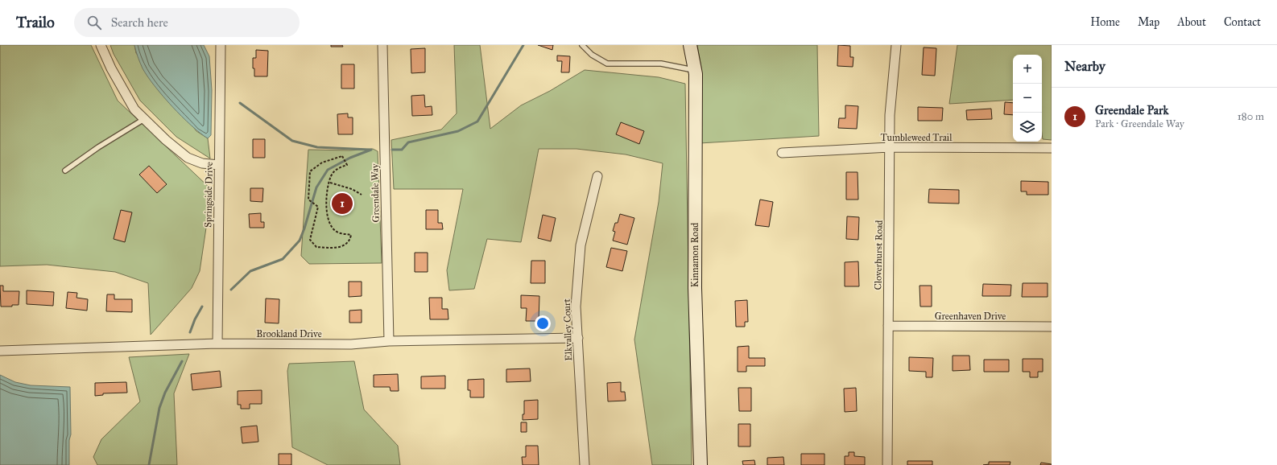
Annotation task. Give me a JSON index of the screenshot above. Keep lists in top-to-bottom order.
{
  "streets": {
    "main road": ["Kinnamon Road"],
    "street": [
      "Tumbleweed Trail",
      "Greendale Way",
      "Springside Drive",
      "Cloverhurst Road",
      "Greenhaven Drive",
      "Elkvalley Court",
      "Brookland Drive"
    ]
  },
  "crossings": [
    ["Tumbleweed Trail", "Cloverhurst Road"],
    ["Greendale Way", "Brookland Drive"],
    ["Springside Drive", "Brookland Drive"],
    ["Cloverhurst Road", "Greenhaven Drive"],
    ["Elkvalley Court", "Brookland Drive"]
  ],
  "page": {
    "header": "Trailo",
    "search": "Search here",
    "nav": [
      "Home",
      "Map",
      "About",
      "Contact"
    ],
    "heading": "Nearby",
    "map_buttons": ["+", "−"],
    "list": [
      {
        "mark": "1",
        "name": "Greendale Park",
        "note": "Park · Greendale Way",
        "value": "180 m"
      }
    ],
    "pins": "1"
  }
}
